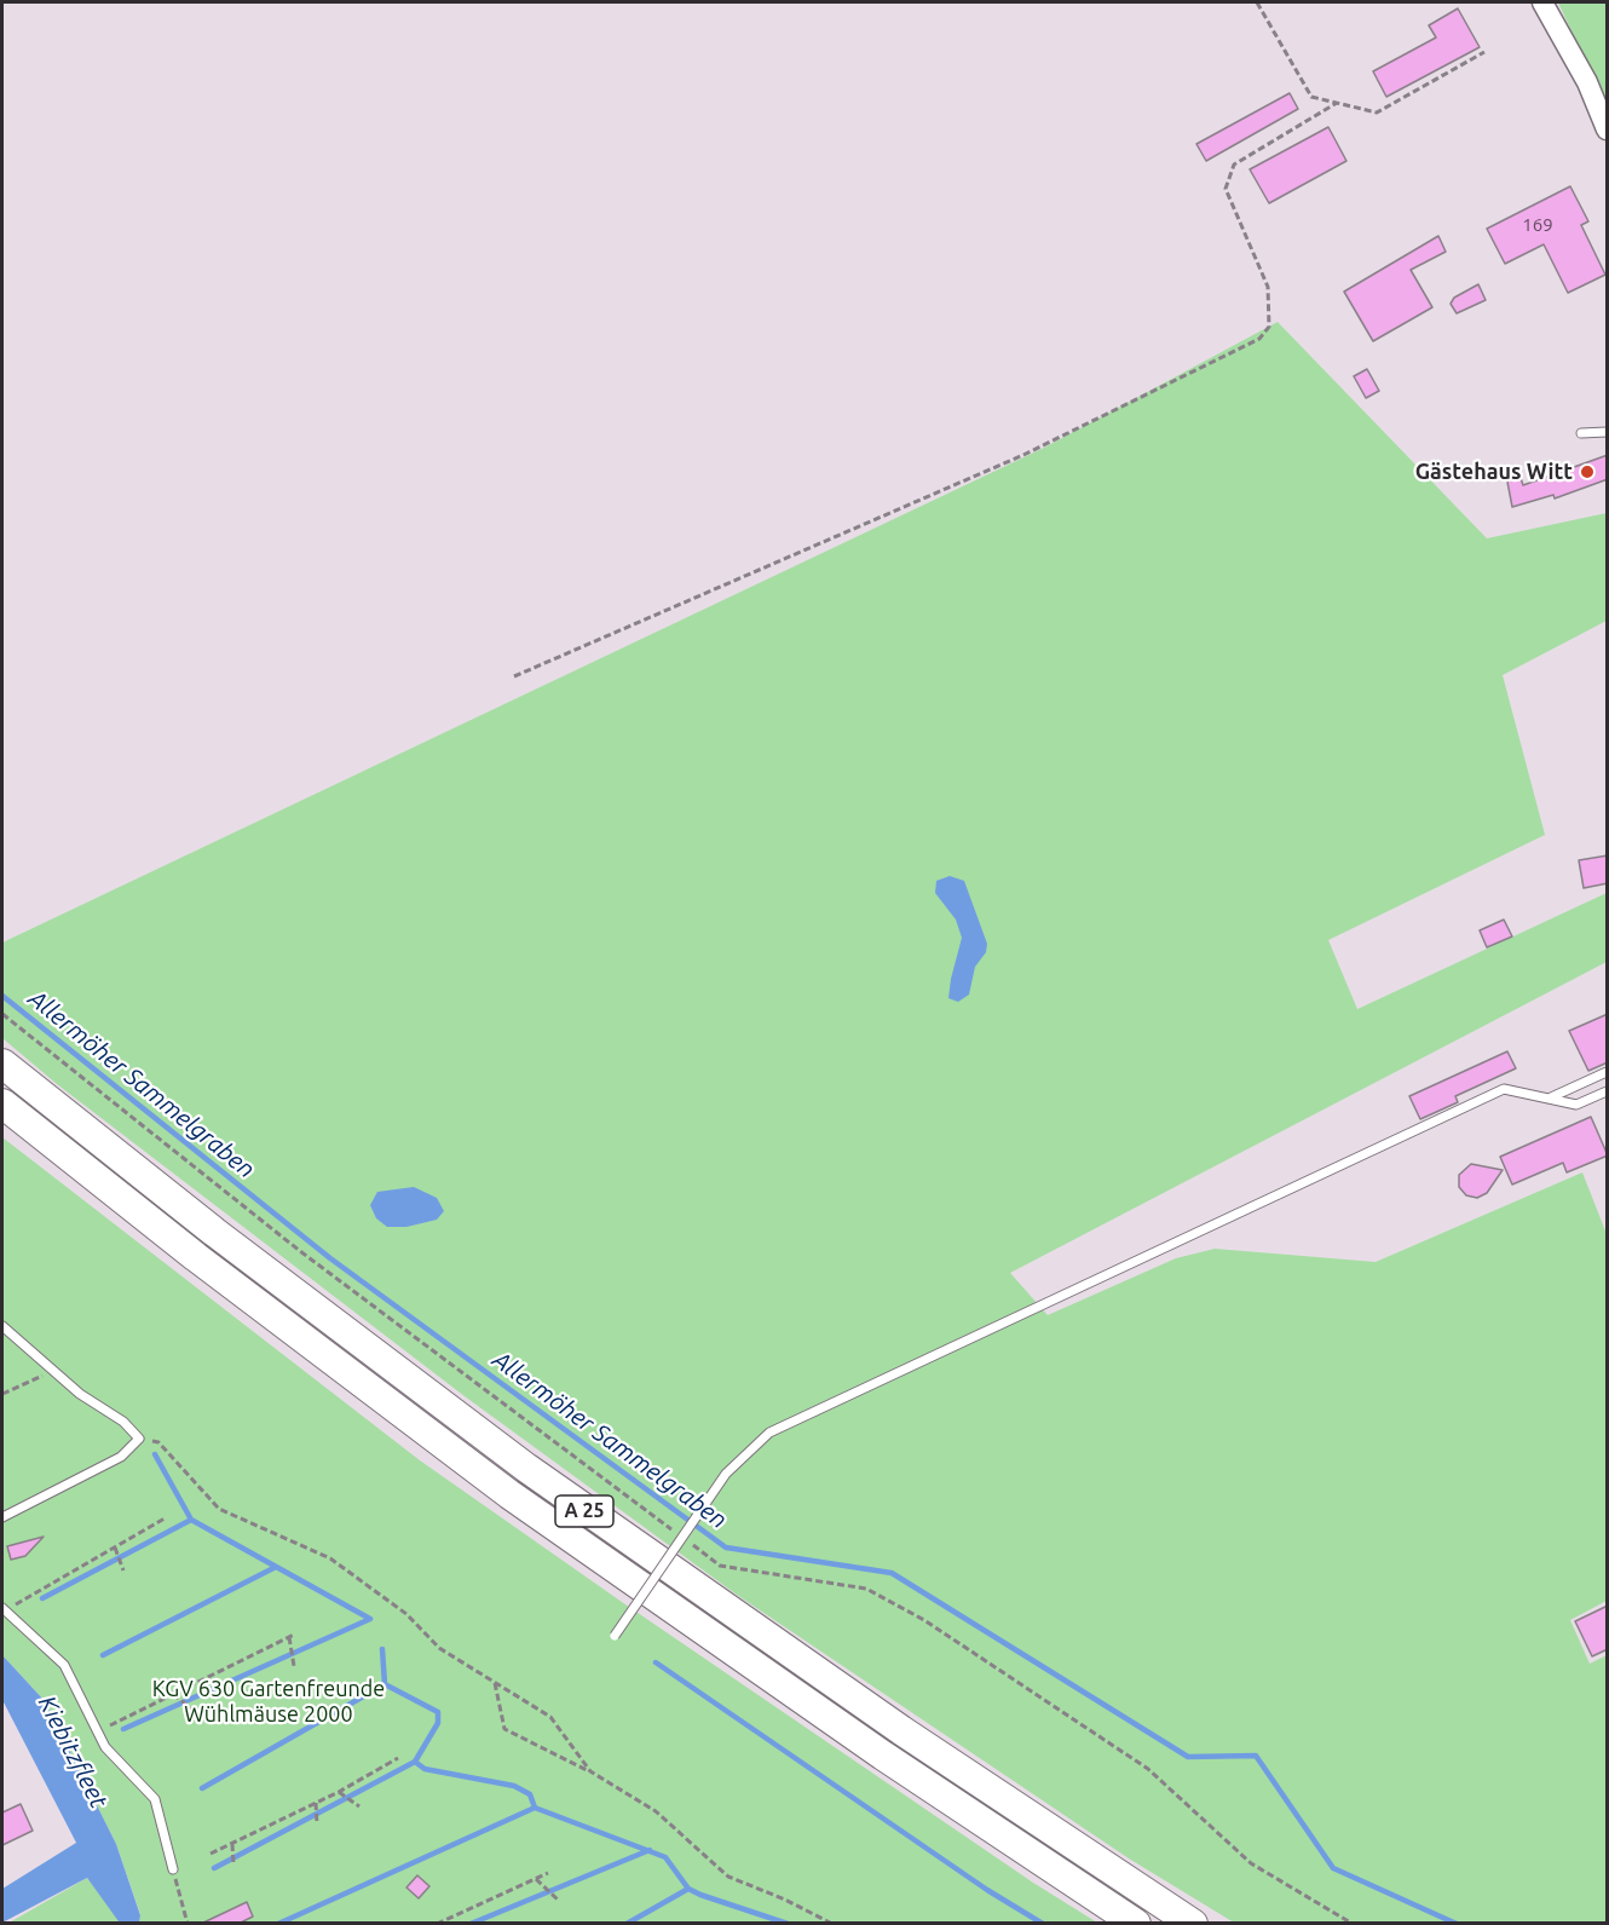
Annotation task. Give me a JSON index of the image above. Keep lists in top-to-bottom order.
{
  "streets": {
    "highway": ["A 25"]
  },
  "water": ["Allermöher Sammelgraben", "Kiebitzfleet"],
  "parks": ["KGV 630 Gartenfreunde Wühlmäuse 2000"],
  "places": ["Gästehaus Witt"],
  "house_numbers": ["169"]
}
